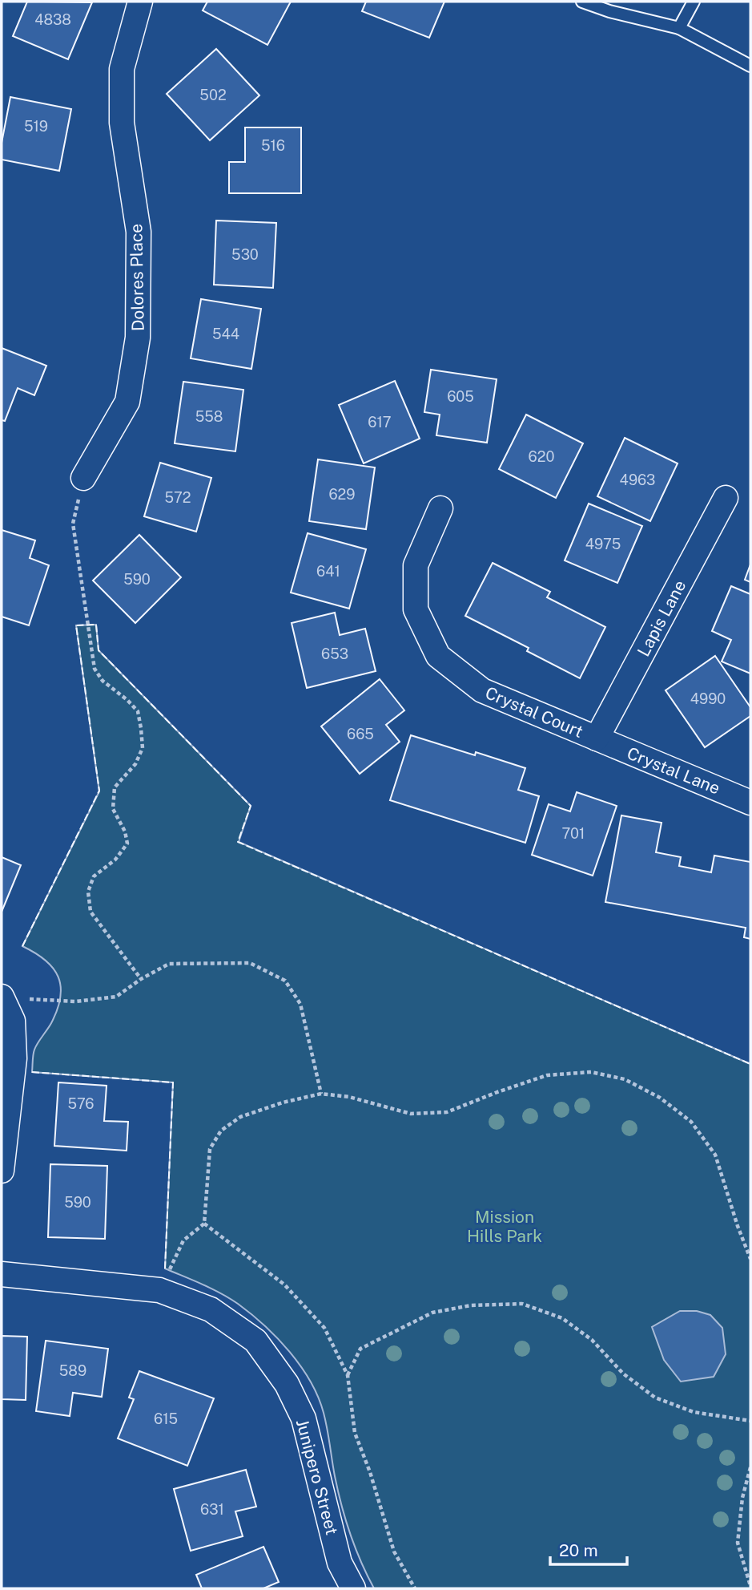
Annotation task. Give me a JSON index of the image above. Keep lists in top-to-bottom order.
{
  "streets": {
    "street": [
      "Dolores Place",
      "Lapis Lane",
      "Crystal Court",
      "Crystal Lane",
      "Junipero Street"
    ]
  },
  "crossings": [
    ["Lapis Lane", "Crystal Court"],
    ["Lapis Lane", "Crystal Lane"],
    ["Crystal Court", "Crystal Lane"]
  ],
  "parks": ["Mission Hills Park"],
  "house_numbers": [
    "4838",
    "502",
    "519",
    "516",
    "530",
    "544",
    "605",
    "558",
    "617",
    "620",
    "4963",
    "629",
    "572",
    "4975",
    "641",
    "590",
    "653",
    "4990",
    "665",
    "701",
    "576",
    "590",
    "589",
    "615",
    "631"
  ],
  "scale_bar": "20 m"
}
